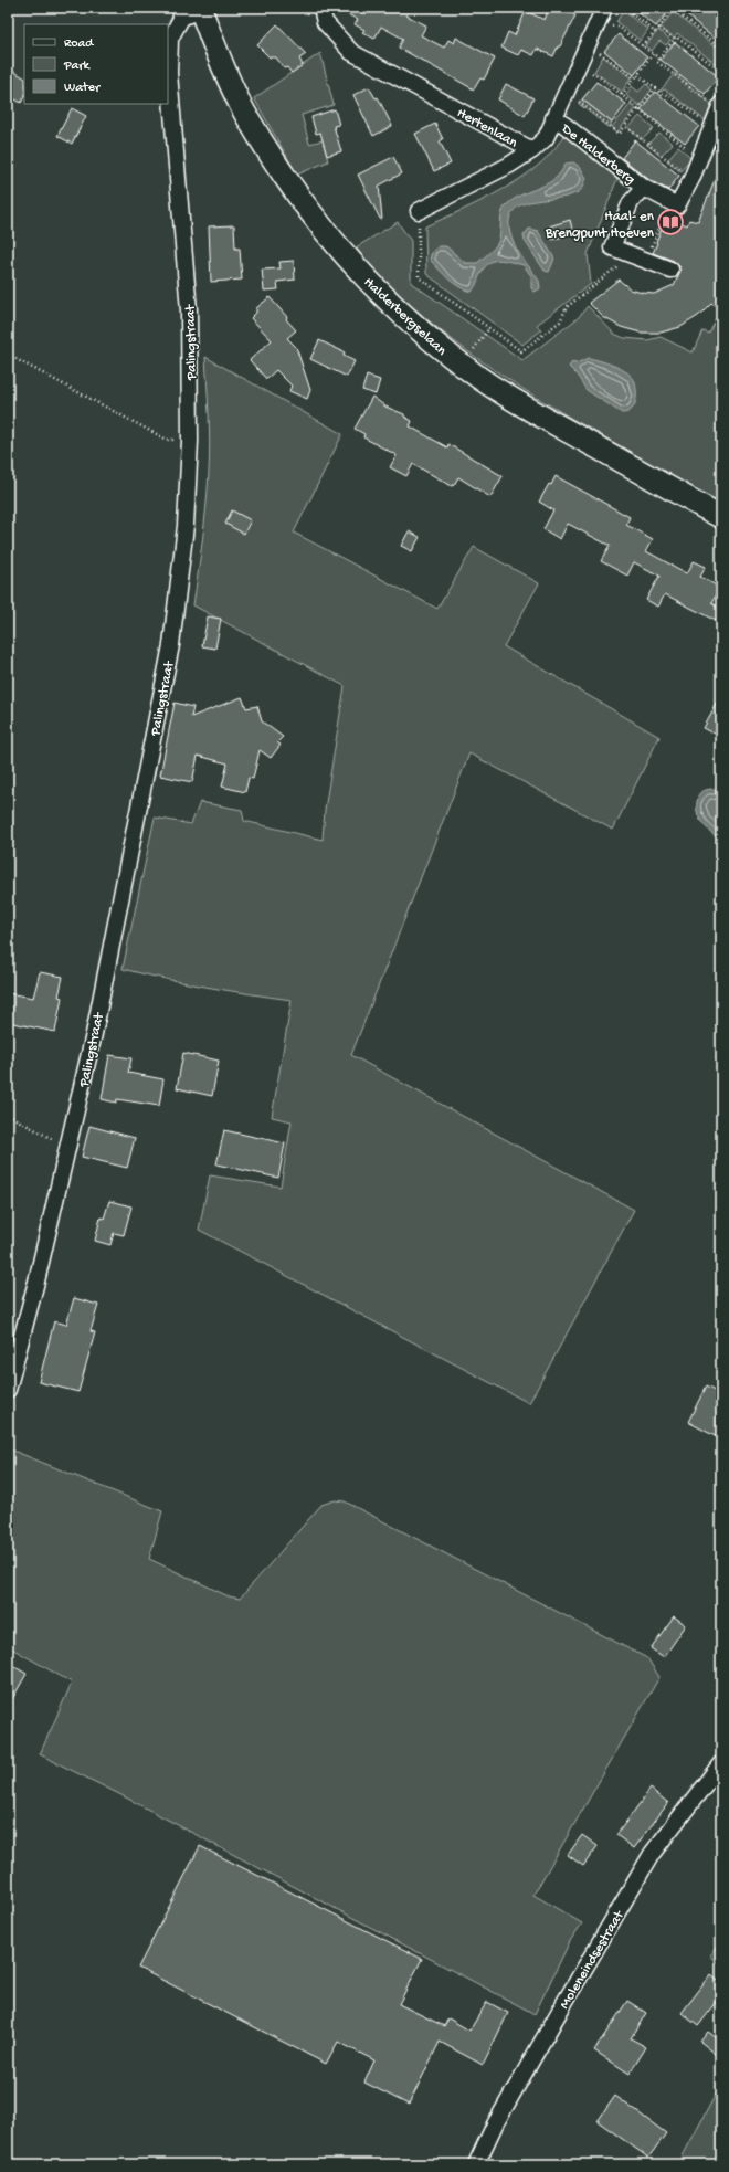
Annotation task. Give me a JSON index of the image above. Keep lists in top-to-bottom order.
{
  "streets": {
    "main road": ["Halderbergselaan"],
    "street": [
      "Hertenlaan",
      "De Halderberg",
      "Palingstraat",
      "Moleneindsestraat"
    ]
  },
  "crossings": [
    ["Hertenlaan", "De Halderberg"],
    ["Halderbergselaan", "Palingstraat"]
  ],
  "places": {
    "library": ["Haal- en Brengpunt Hoeven"]
  },
  "legend": ["Road", "Park", "Water"]
}
